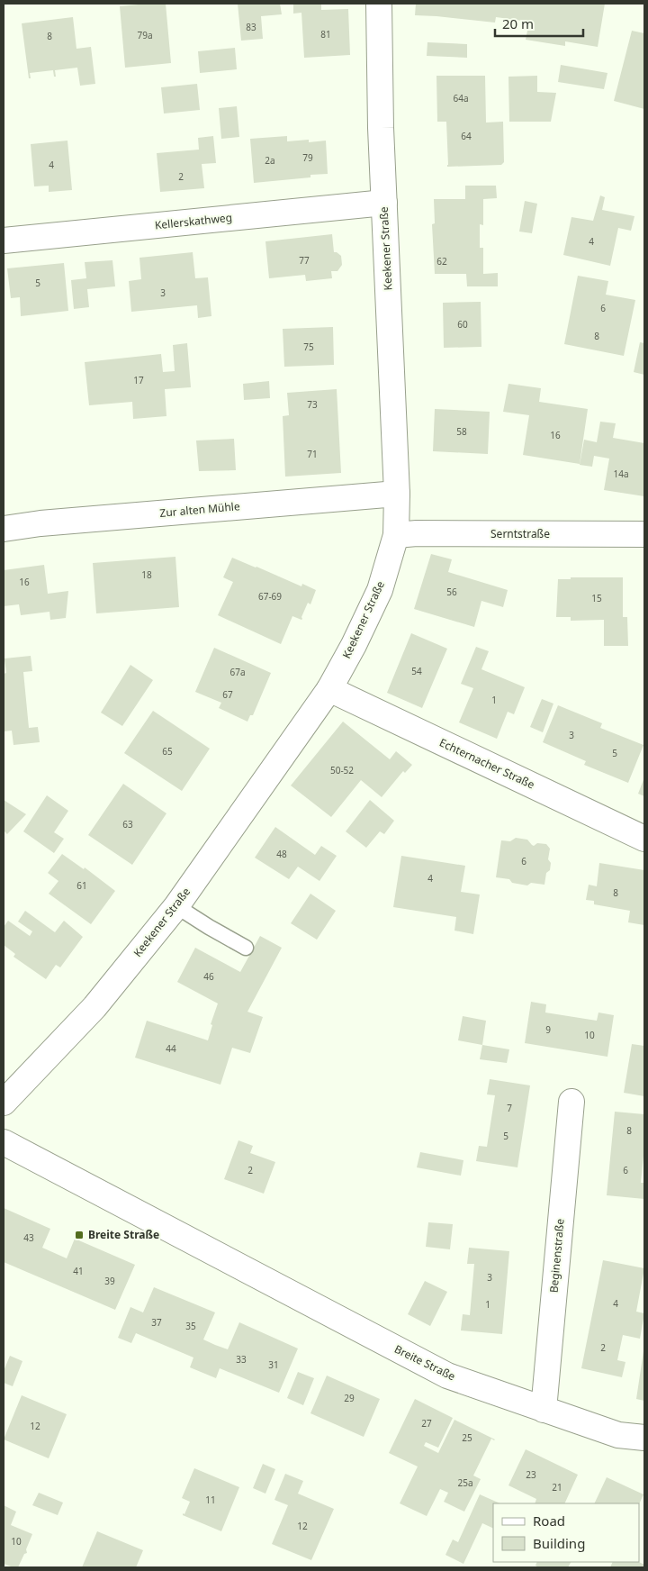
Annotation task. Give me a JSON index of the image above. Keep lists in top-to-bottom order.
{
  "streets": {
    "street": [
      "Kellerskathweg",
      "Keekener Straße",
      "Zur alten Mühle",
      "Serntstraße",
      "Echternacher Straße",
      "Beginenstraße",
      "Breite Straße"
    ]
  },
  "crossings": [
    ["Kellerskathweg", "Keekener Straße"],
    ["Keekener Straße", "Zur alten Mühle"],
    ["Keekener Straße", "Serntstraße"],
    ["Keekener Straße", "Echternacher Straße"],
    ["Beginenstraße", "Breite Straße"]
  ],
  "places": {
    "transit": ["Breite Straße"]
  },
  "house_numbers": [
    "83",
    "81",
    "79a",
    "8",
    "64a",
    "64",
    "79",
    "2a",
    "4",
    "2",
    "4",
    "77",
    "62",
    "5",
    "3",
    "6",
    "60",
    "8",
    "75",
    "17",
    "73",
    "58",
    "16",
    "71",
    "14a",
    "18",
    "16",
    "56",
    "67-69",
    "15",
    "54",
    "67a",
    "67",
    "1",
    "3",
    "65",
    "5",
    "50-52",
    "63",
    "48",
    "6",
    "4",
    "61",
    "8",
    "46",
    "9",
    "10",
    "44",
    "7",
    "8",
    "5",
    "2",
    "6",
    "43",
    "41",
    "3",
    "39",
    "4",
    "1",
    "37",
    "35",
    "2",
    "33",
    "31",
    "29",
    "27",
    "12",
    "25",
    "23",
    "25a",
    "21",
    "11",
    "12",
    "10"
  ],
  "legend": ["Road", "Building"],
  "scale_bar": "20 m"
}
